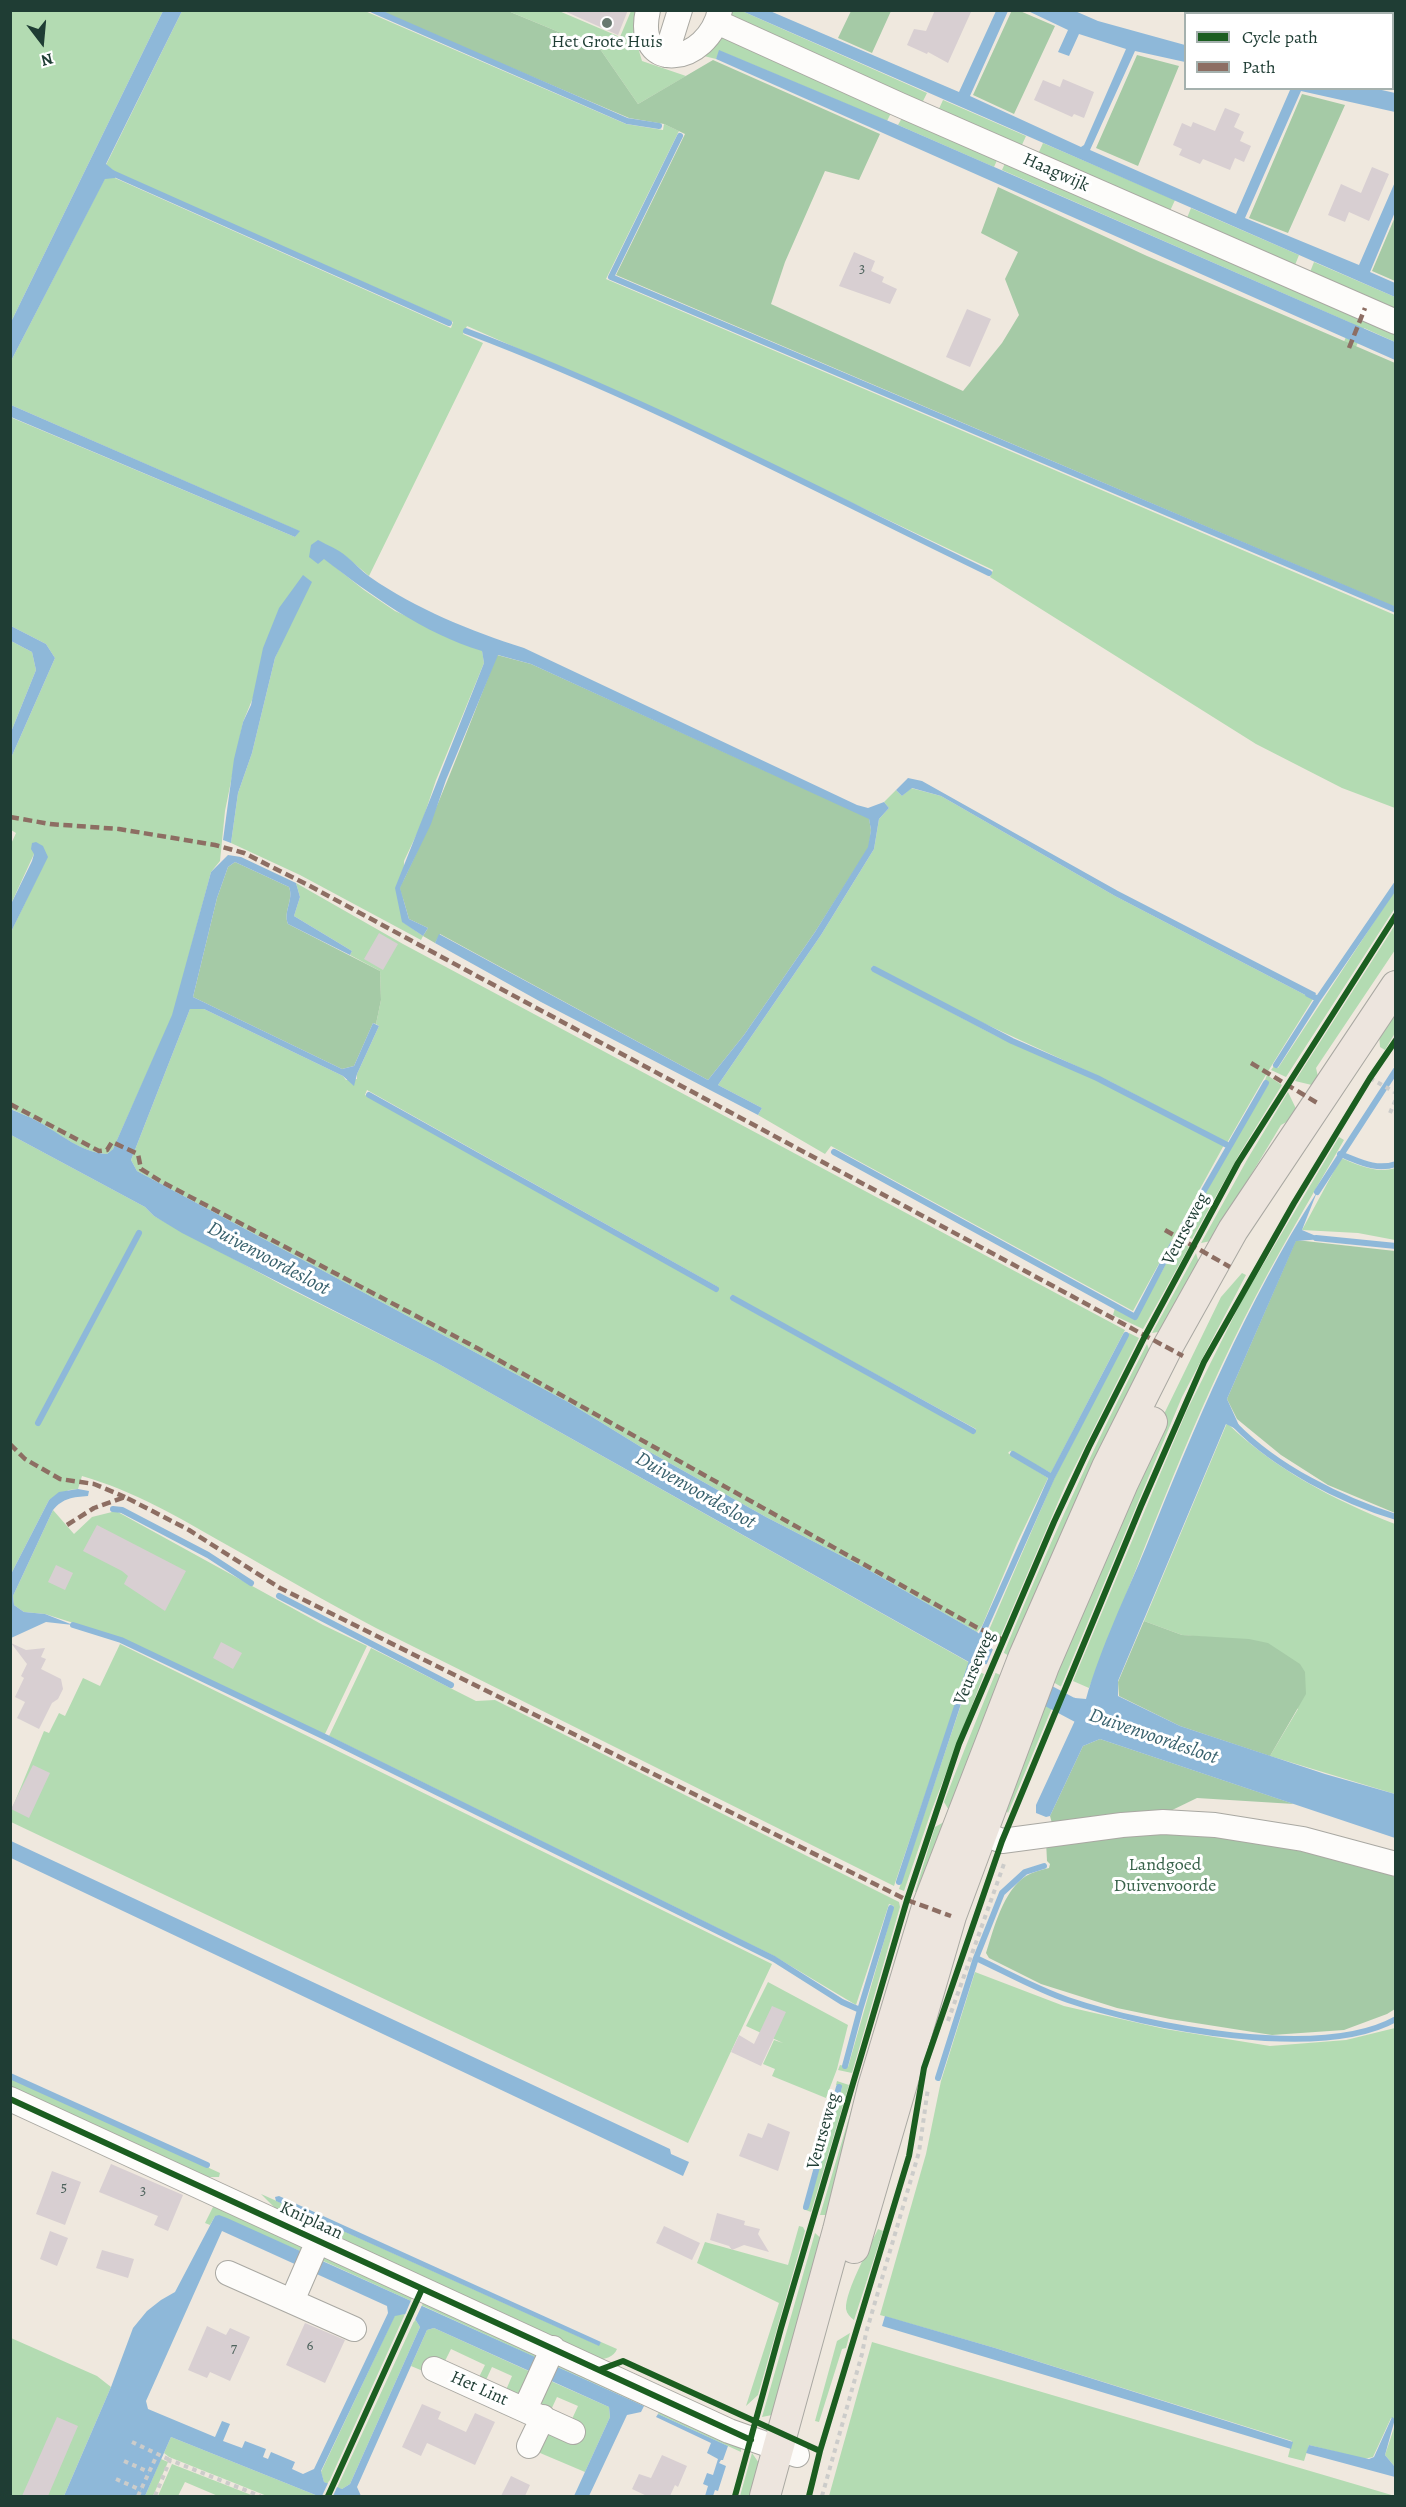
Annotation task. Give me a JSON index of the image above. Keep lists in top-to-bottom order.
{
  "streets": {
    "main road": ["Veurseweg"],
    "street": ["Haagwijk", "Kniplaan", "Het Lint"]
  },
  "crossings": [
    ["Veurseweg", "Kniplaan"],
    ["Kniplaan", "Het Lint"]
  ],
  "water": ["Duivenvoordesloot"],
  "parks": ["Landgoed Duivenvoorde"],
  "places": ["Het Grote Huis"],
  "house_numbers": [
    "3",
    "5",
    "3",
    "6",
    "7"
  ],
  "legend": ["Cycle path", "Path"],
  "north": "bottom"
}
